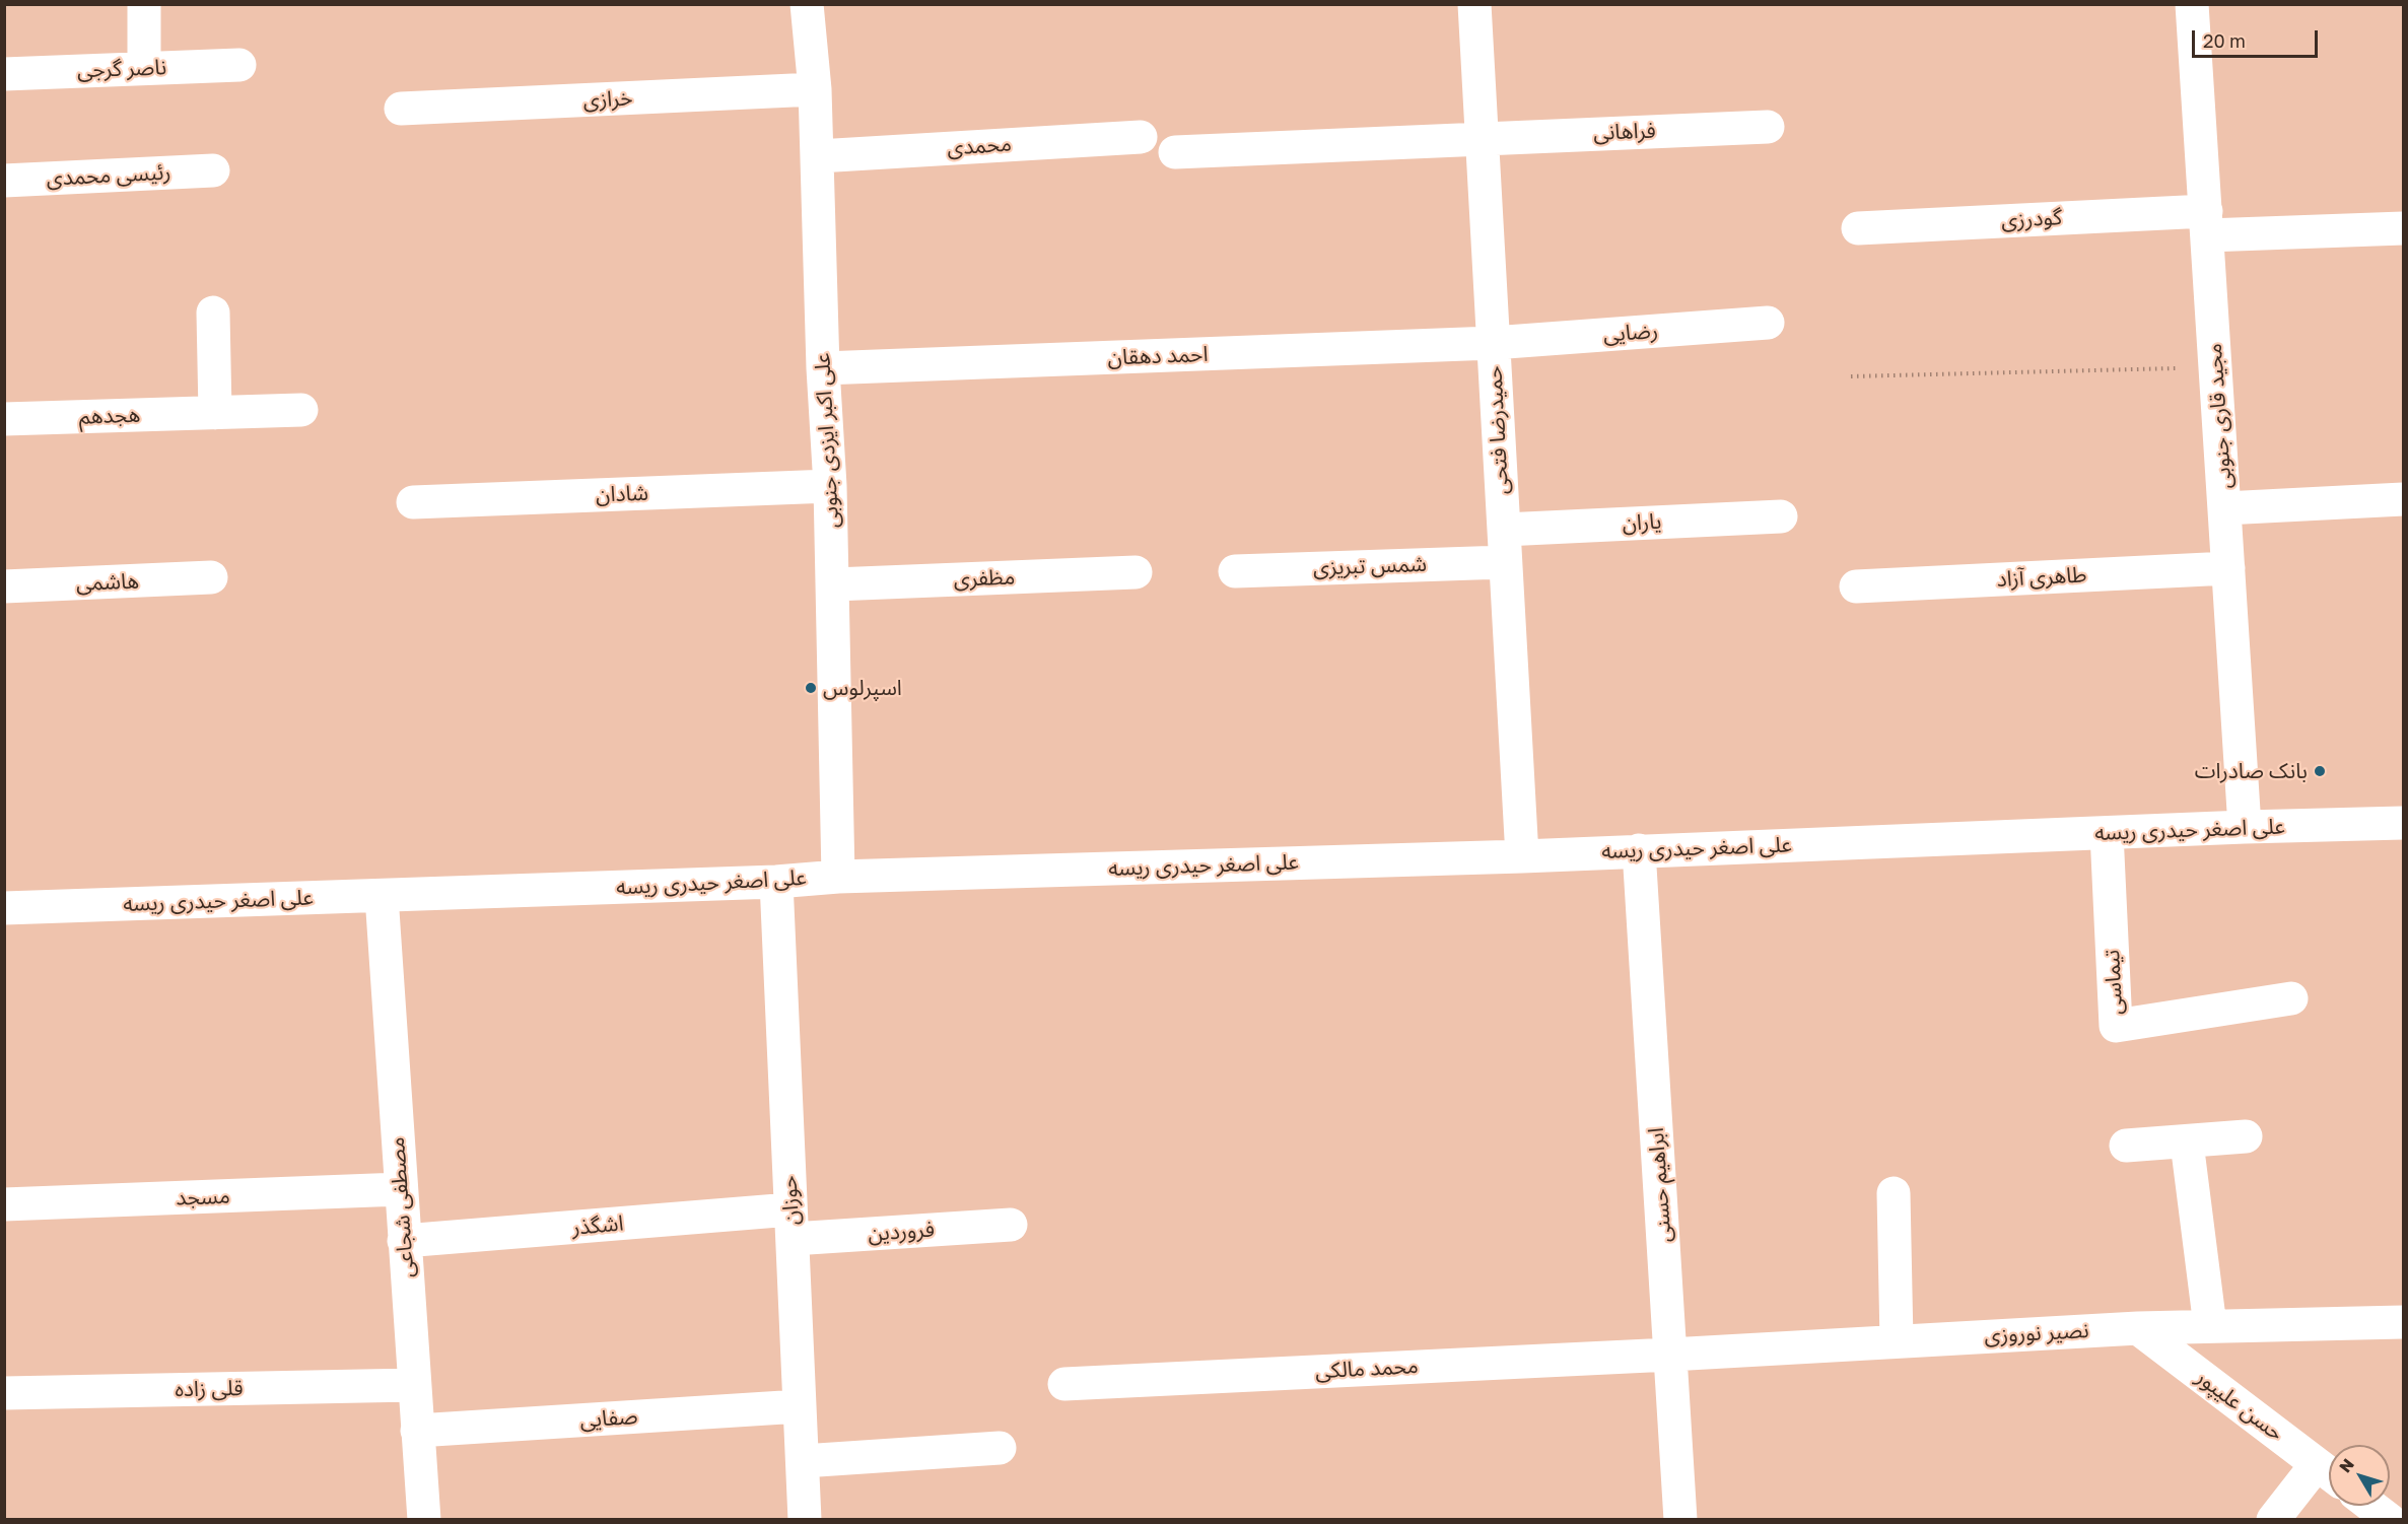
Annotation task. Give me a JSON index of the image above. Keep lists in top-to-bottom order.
{
  "streets": {
    "street": [
      "ناصر گرجی",
      "خرازی",
      "فراهانی",
      "محمدی",
      "رئیسی محمدی",
      "گودرزی",
      "رضایی",
      "احمد دهقان",
      "هجدهم",
      "مجید قاری جنوبی",
      "حمیدرضا فتحی",
      "علی اکبر ایزدی جنوبی",
      "شادان",
      "یاران",
      "شمس تبریزی",
      "طاهری آزاد",
      "مظفری",
      "هاشمی",
      "علی اصغر حیدری ریسه",
      "تیماسی",
      "ابراهیم حسنی",
      "مسجد",
      "حوزان",
      "مصطفی شجاعی",
      "اشگذر",
      "فروردین",
      "نصیر نوروزی",
      "محمد مالکی",
      "قلی زاده",
      "حسن علیپور",
      "صفایی"
    ]
  },
  "crossings": [
    ["خرازی", "علی اکبر ایزدی جنوبی"],
    ["فراهانی", "حمیدرضا فتحی"],
    ["محمدی", "علی اکبر ایزدی جنوبی"],
    ["گودرزی", "مجید قاری جنوبی"],
    ["رضایی", "احمد دهقان"],
    ["رضایی", "حمیدرضا فتحی"],
    ["احمد دهقان", "حمیدرضا فتحی"],
    ["احمد دهقان", "علی اکبر ایزدی جنوبی"],
    ["مجید قاری جنوبی", "طاهری آزاد"],
    ["مجید قاری جنوبی", "علی اصغر حیدری ریسه"],
    ["حمیدرضا فتحی", "یاران"],
    ["حمیدرضا فتحی", "شمس تبریزی"],
    ["حمیدرضا فتحی", "علی اصغر حیدری ریسه"],
    ["علی اکبر ایزدی جنوبی", "شادان"],
    ["علی اکبر ایزدی جنوبی", "مظفری"],
    ["علی اکبر ایزدی جنوبی", "علی اصغر حیدری ریسه"],
    ["یاران", "شمس تبریزی"],
    ["علی اصغر حیدری ریسه", "تیماسی"],
    ["علی اصغر حیدری ریسه", "ابراهیم حسنی"],
    ["علی اصغر حیدری ریسه", "حوزان"],
    ["علی اصغر حیدری ریسه", "مصطفی شجاعی"],
    ["ابراهیم حسنی", "نصیر نوروزی"],
    ["ابراهیم حسنی", "محمد مالکی"],
    ["مسجد", "مصطفی شجاعی"],
    ["حوزان", "اشگذر"],
    ["حوزان", "فروردین"],
    ["حوزان", "صفایی"],
    ["مصطفی شجاعی", "اشگذر"],
    ["مصطفی شجاعی", "قلی زاده"],
    ["مصطفی شجاعی", "صفایی"],
    ["اشگذر", "فروردین"],
    ["نصیر نوروزی", "محمد مالکی"],
    ["نصیر نوروزی", "حسن علیپور"]
  ],
  "places": ["اسپرلوس", "بانک صادرات"],
  "scale_bar": "20 m",
  "north": "top left"
}
